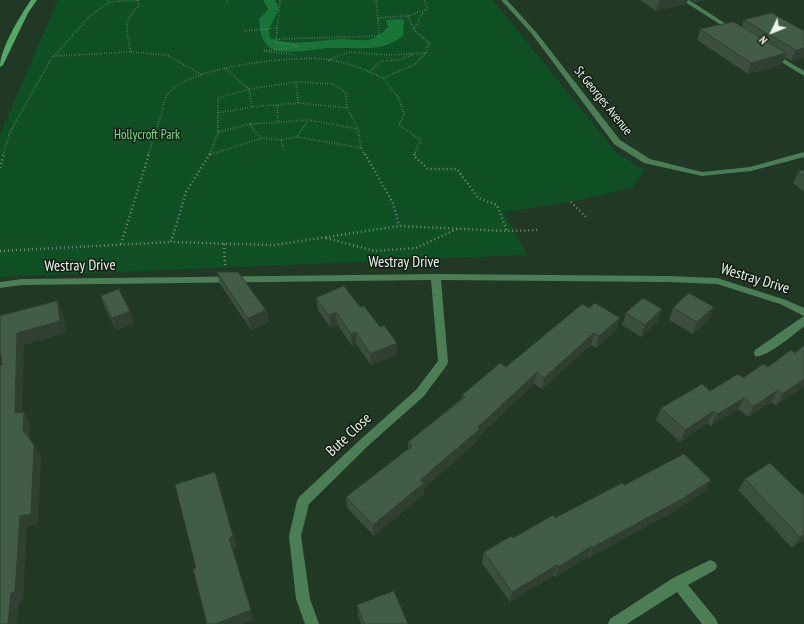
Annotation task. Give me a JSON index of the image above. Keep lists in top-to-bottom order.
{
  "streets": {
    "street": ["St Georges Avenue", "Westray Drive", "Bute Close"]
  },
  "crossings": [
    ["Westray Drive", "Bute Close"]
  ],
  "parks": ["Hollycroft Park"],
  "north": "bottom left"
}
